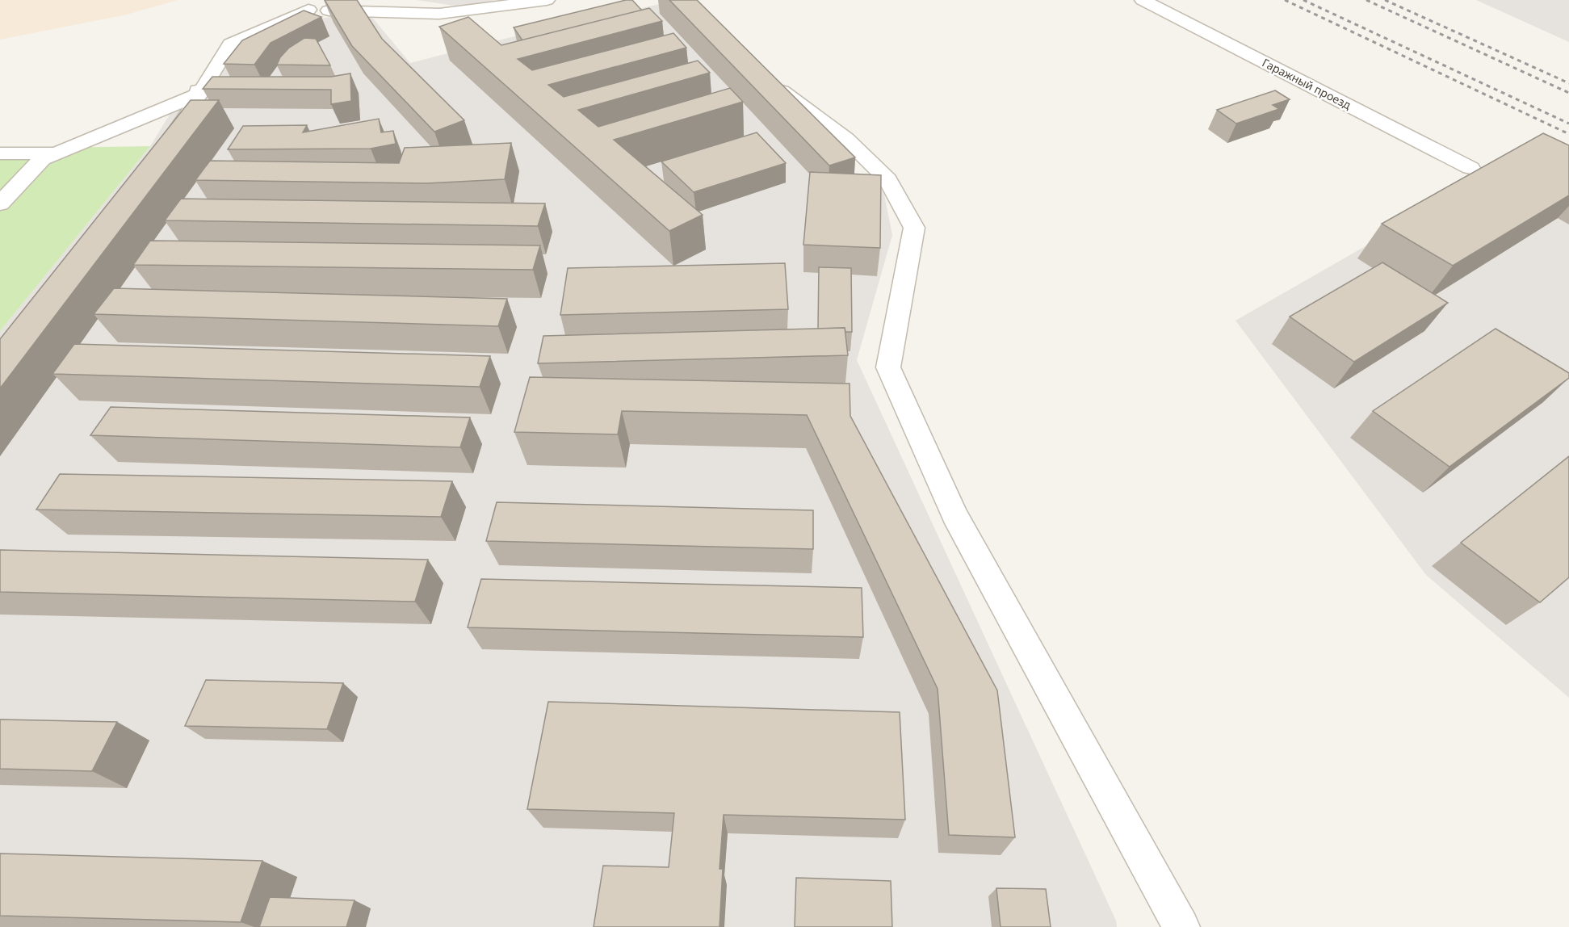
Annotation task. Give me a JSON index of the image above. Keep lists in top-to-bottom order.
{
  "streets": {
    "street": ["Гаражный проезд"]
  }
}
